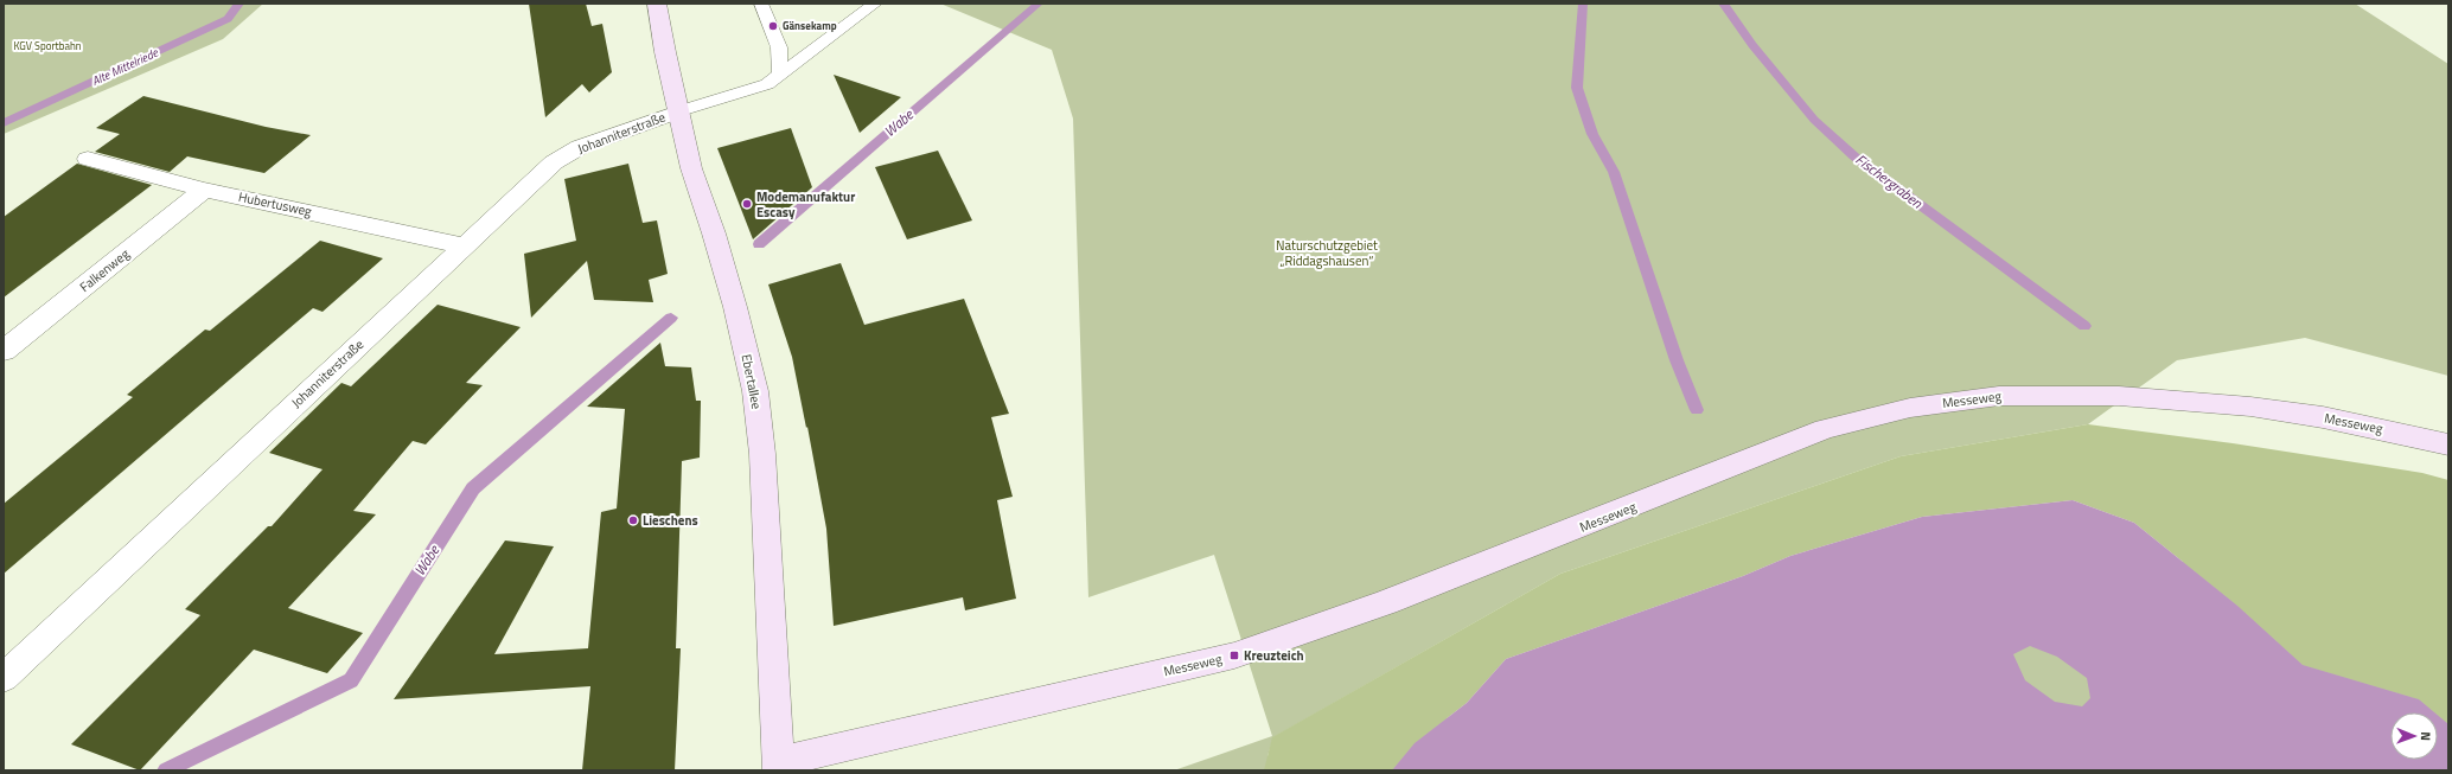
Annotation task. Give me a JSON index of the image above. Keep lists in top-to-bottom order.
{
  "streets": {
    "main road": ["Ebertallee", "Messeweg"],
    "street": ["Johanniterstraße", "Hubertusweg", "Falkenweg"]
  },
  "crossings": [
    ["Johanniterstraße", "Hubertusweg"],
    ["Johanniterstraße", "Ebertallee"],
    ["Hubertusweg", "Falkenweg"],
    ["Ebertallee", "Messeweg"]
  ],
  "water": ["Alte Mittelriede", "Wabe", "Fischergraben"],
  "parks": ["KGV Sportbahn", "Naturschutzgebiet „Riddagshausen“"],
  "places": {
    "other": ["Gänsekamp", "Modemanufaktur Escasy", "Lieschens"],
    "transit": ["Kreuzteich"]
  },
  "north": "right"
}
